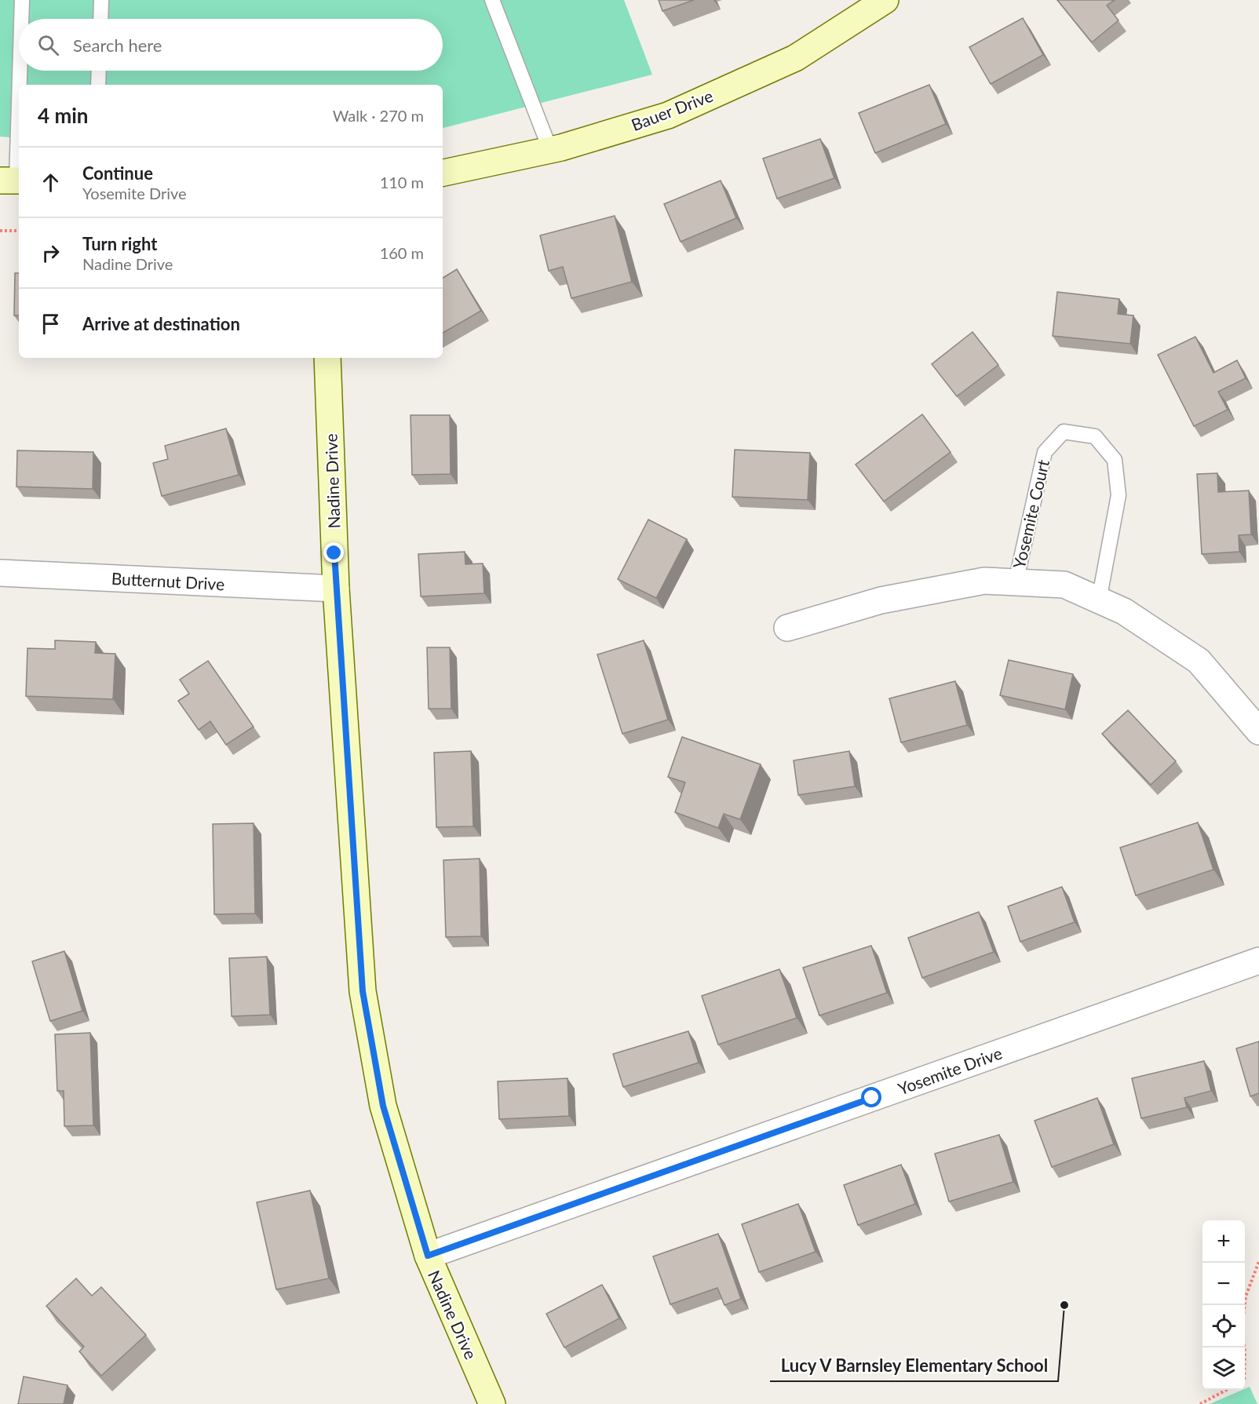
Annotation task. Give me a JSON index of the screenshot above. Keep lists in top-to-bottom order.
{
  "streets": {
    "street": [
      "Bauer Drive",
      "Nadine Drive",
      "Yosemite Court",
      "Butternut Drive",
      "Yosemite Drive"
    ]
  },
  "crossings": [
    ["Nadine Drive", "Butternut Drive"],
    ["Nadine Drive", "Yosemite Drive"]
  ],
  "places": ["Lucy V Barnsley Elementary School"],
  "page": {
    "search": "Search here",
    "heading": ["4 min", "Walk · 270 m"],
    "list": [
      ["Continue", "Yosemite Drive", "110 m"],
      ["Turn right", "Nadine Drive", "160 m"],
      "Arrive at destination"
    ],
    "map_buttons": ["+", "−"]
  }
}
